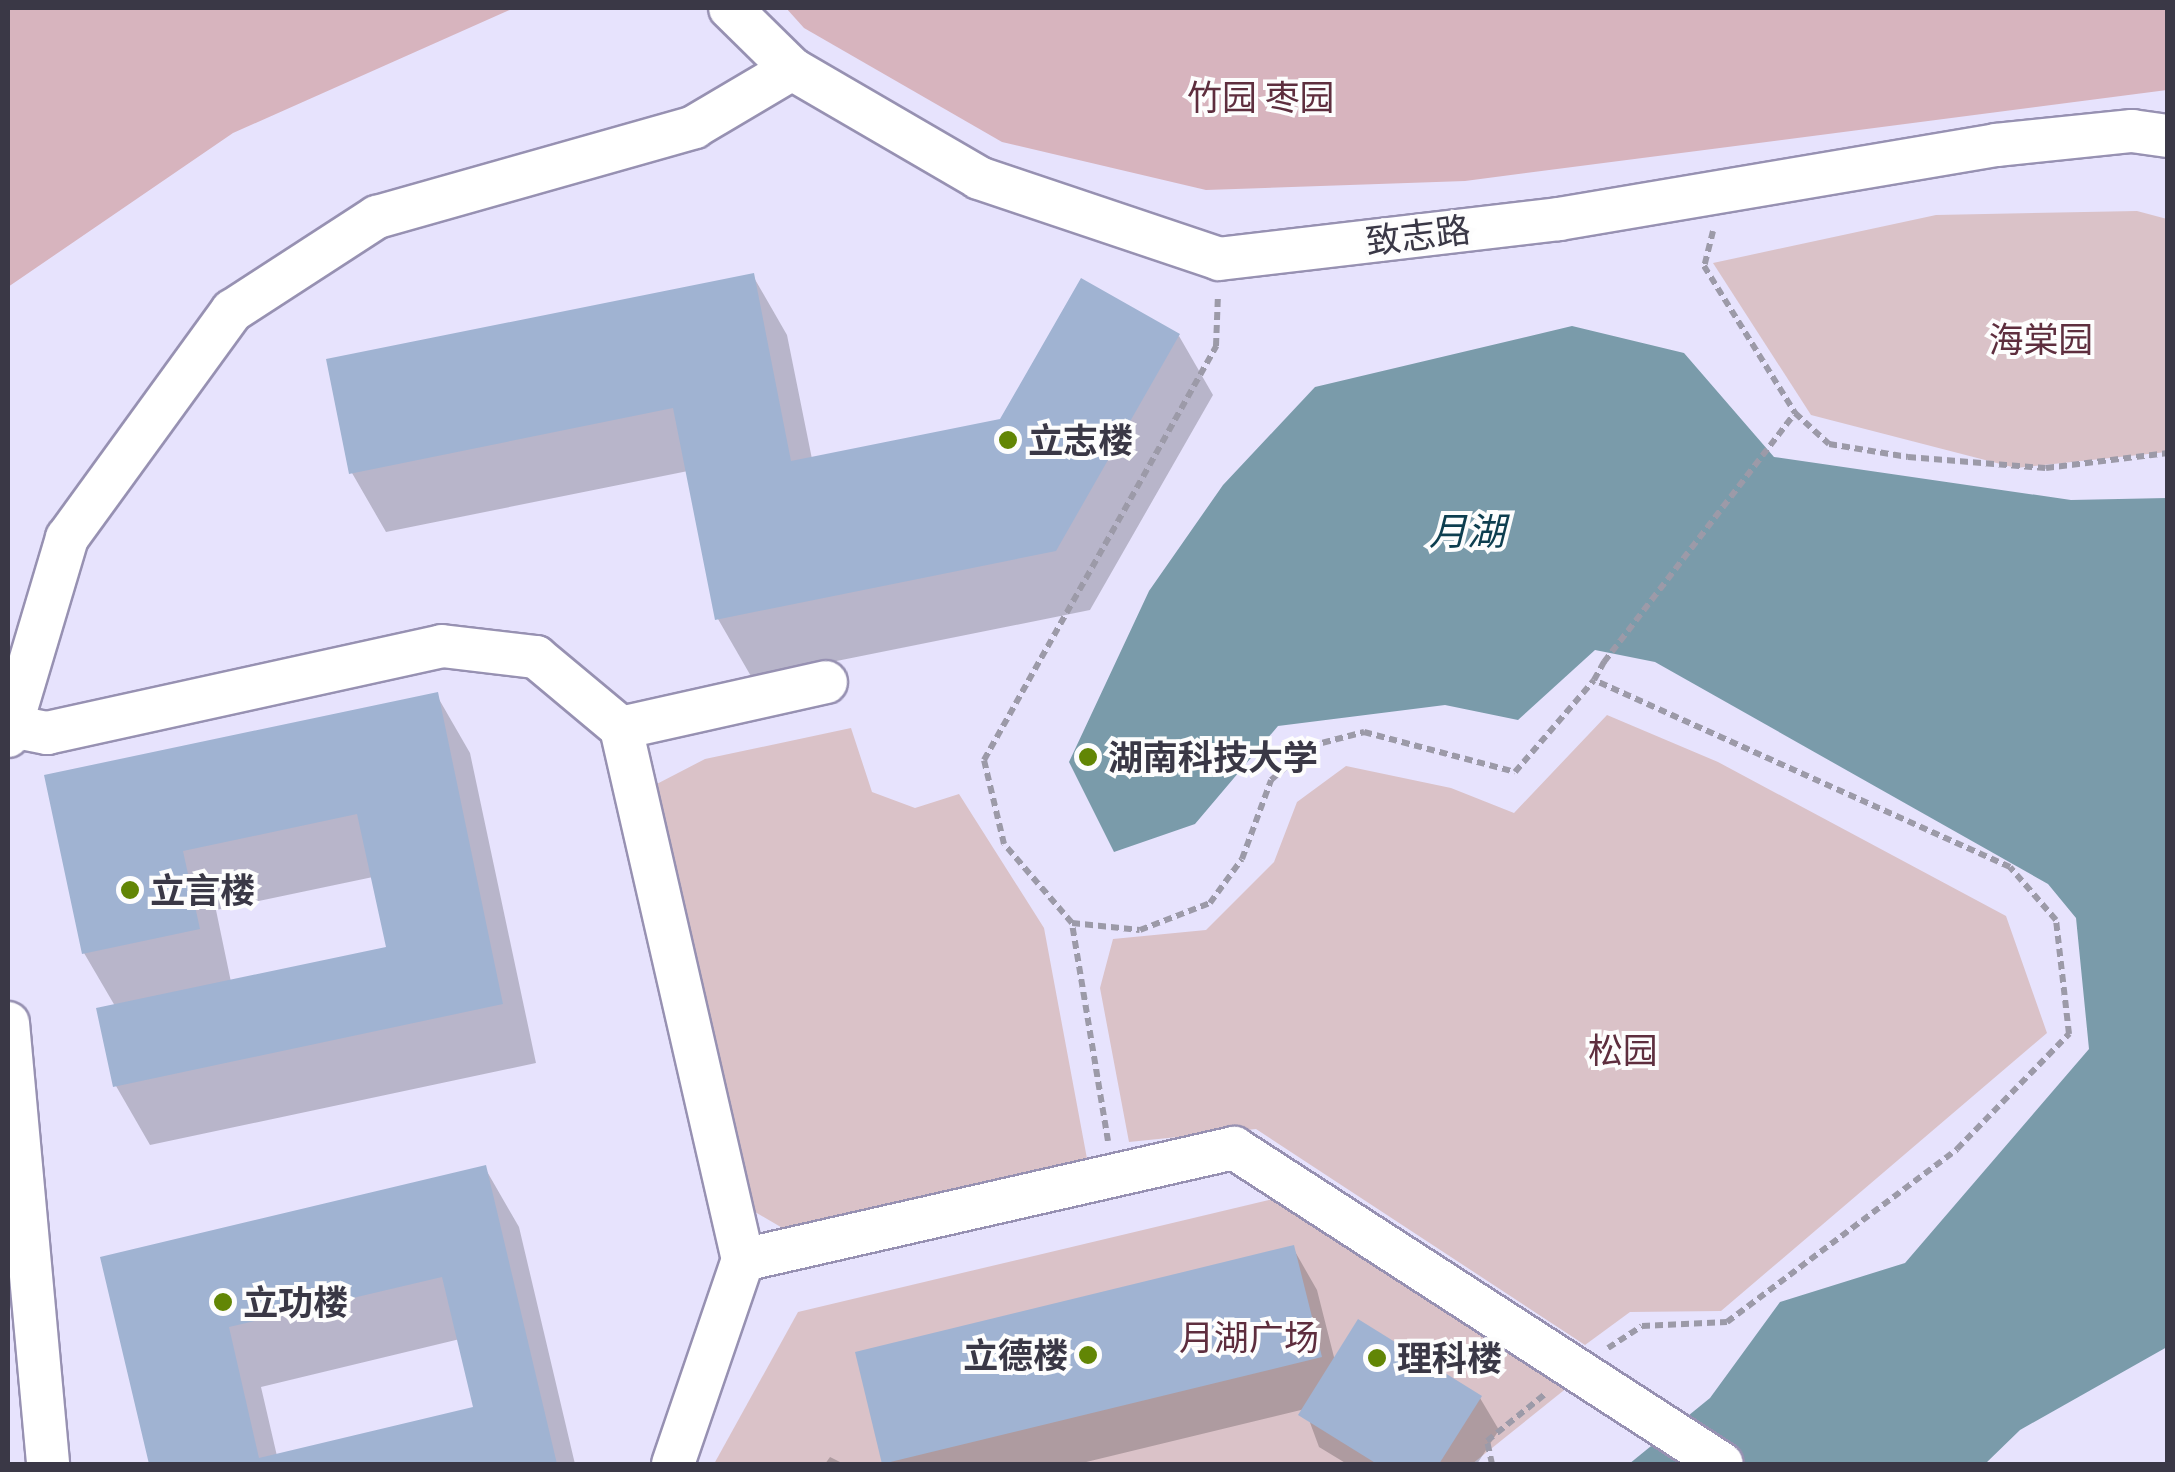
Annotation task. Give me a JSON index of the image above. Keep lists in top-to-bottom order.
{
  "streets": {
    "street": ["致志路"]
  },
  "water": ["月湖"],
  "parks": [
    "竹园 枣园",
    "海棠园",
    "松园",
    "月湖广场"
  ],
  "places": [
    "立志楼",
    "湖南科技大学",
    "立言楼",
    "立功楼",
    "立德楼",
    "理科楼"
  ]
}
